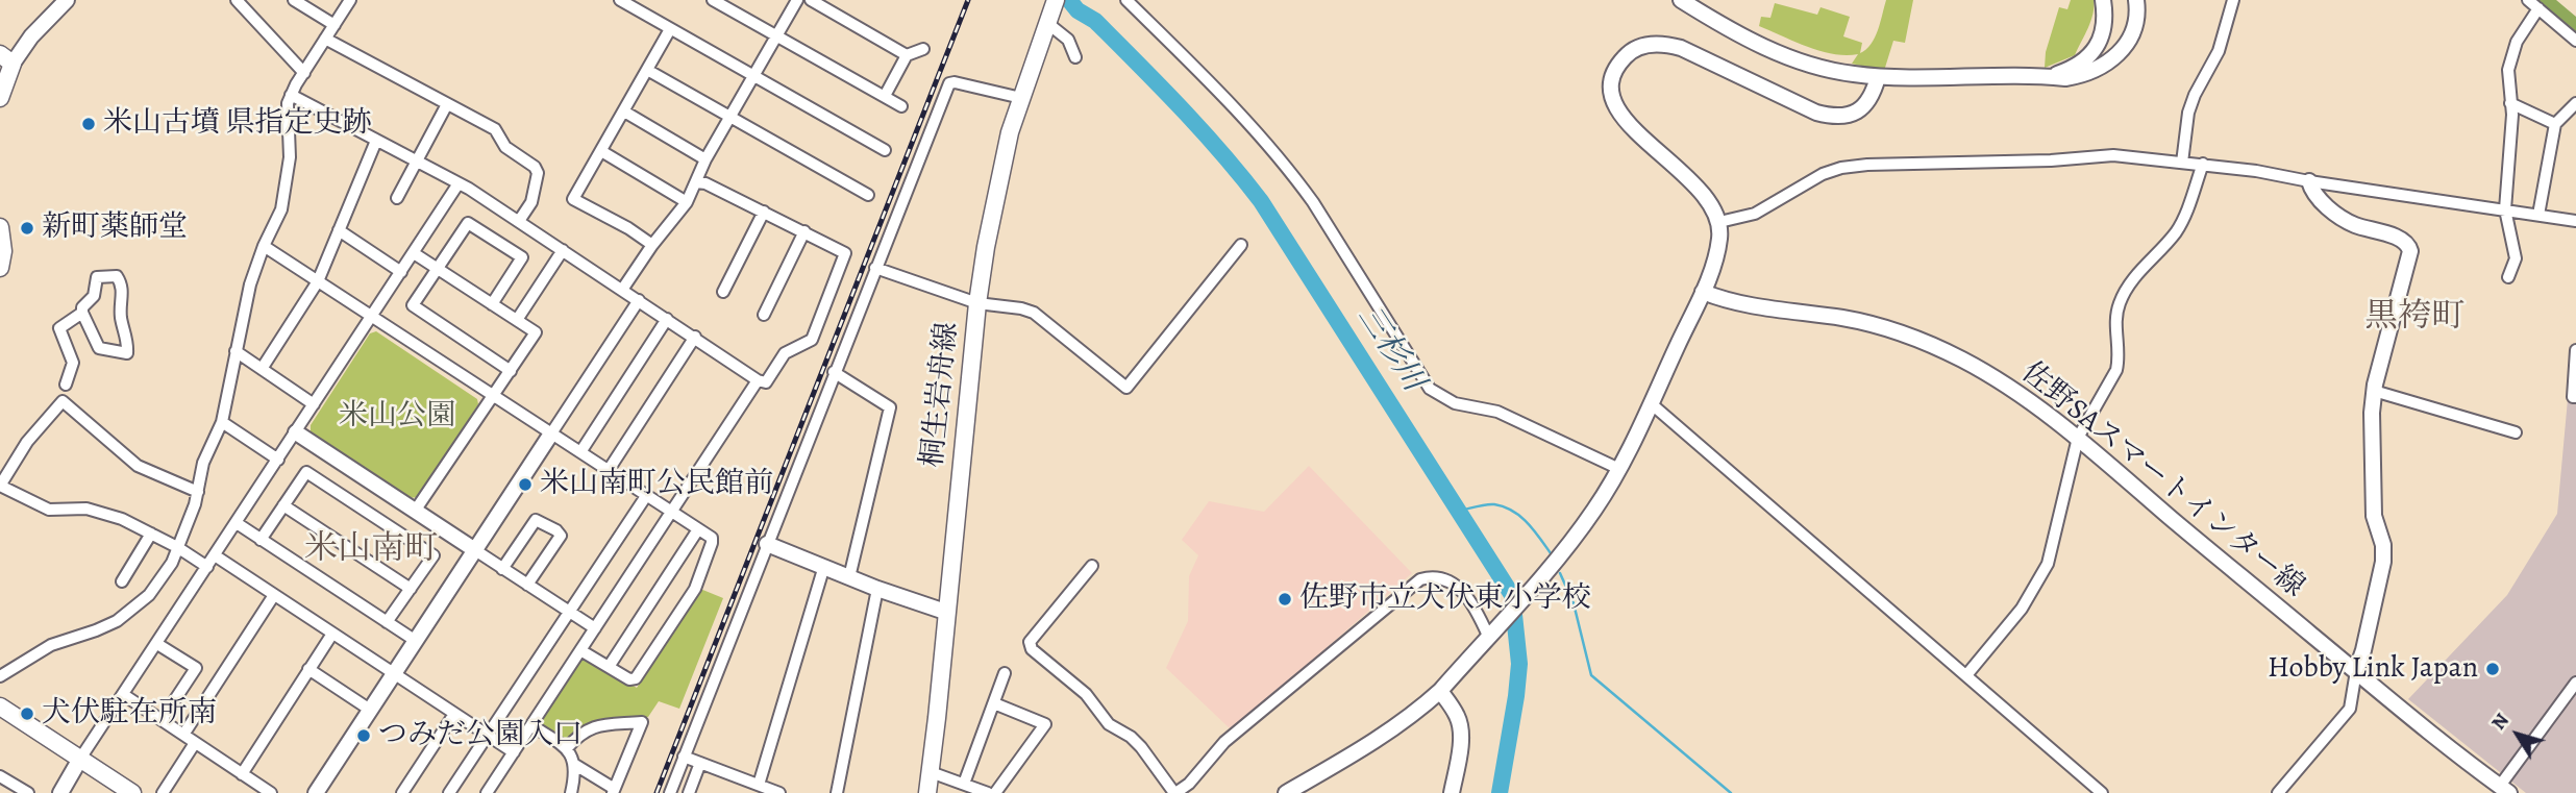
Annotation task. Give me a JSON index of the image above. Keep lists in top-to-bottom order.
{
  "streets": {
    "main road": ["桐生岩舟線"],
    "street": ["佐野SAスマートインター線"]
  },
  "districts": ["黒袴町", "米山南町"],
  "water": ["三杉川"],
  "parks": ["米山公園"],
  "places": [
    "米山古墳 県指定史跡",
    "新町薬師堂",
    "米山南町公民館前",
    "佐野市立犬伏東小学校",
    "Hobby Link Japan",
    "犬伏駐在所南",
    "つみだ公園入口"
  ],
  "north": "top left"
}
